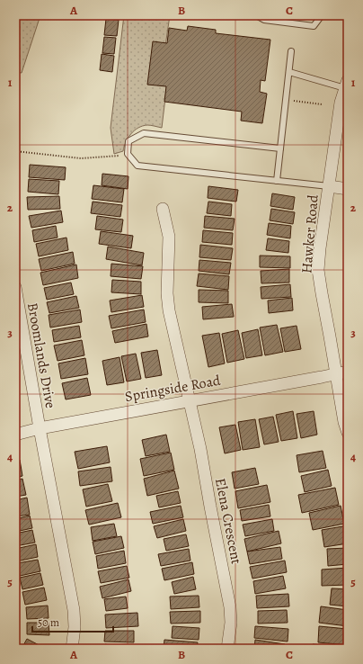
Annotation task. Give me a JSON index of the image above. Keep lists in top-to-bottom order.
{
  "streets": {
    "street": [
      "Hawker Road",
      "Broomlands Drive",
      "Springside Road",
      "Elena Crescent"
    ]
  },
  "crossings": [
    ["Hawker Road", "Springside Road"],
    ["Broomlands Drive", "Springside Road"],
    ["Springside Road", "Elena Crescent"]
  ],
  "scale_bar": "50 m",
  "grid": {
    "columns": ["A", "B", "C"],
    "rows": [
      "1",
      "2",
      "3",
      "4",
      "5"
    ]
  }
}
